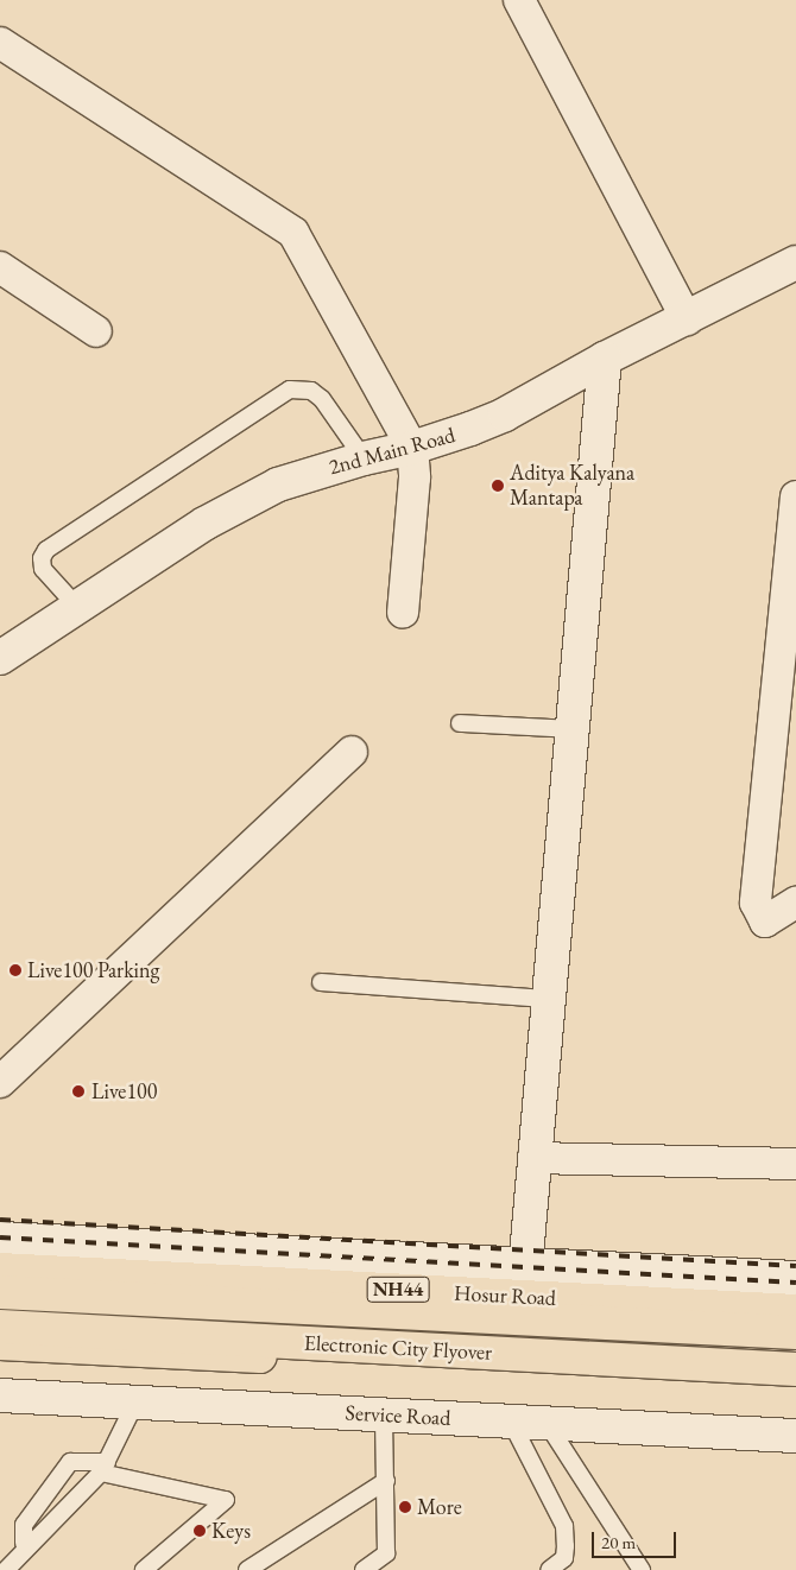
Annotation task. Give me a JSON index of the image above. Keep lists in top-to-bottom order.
{
  "streets": {
    "highway": ["NH44", "Hosur Road", "Electronic City Flyover"],
    "street": ["2nd Main Road", "Service Road"]
  },
  "places": [
    "Aditya Kalyana Mantapa",
    "Live100 Parking",
    "Live100",
    "More",
    "Keys"
  ],
  "scale_bar": "20 m"
}
